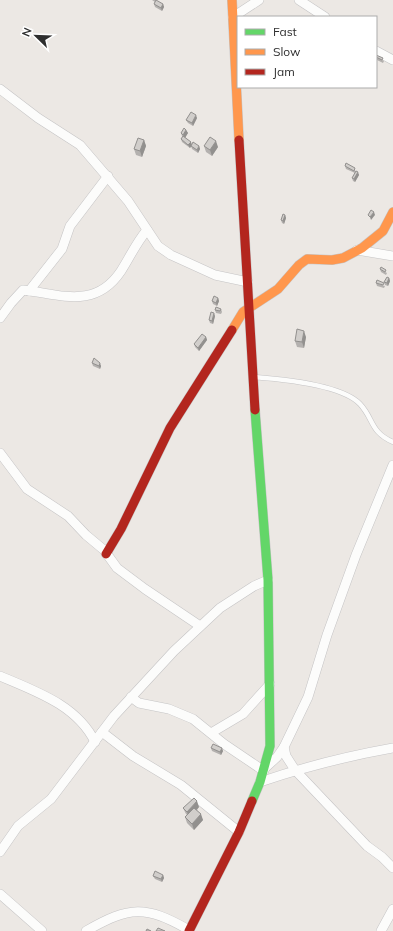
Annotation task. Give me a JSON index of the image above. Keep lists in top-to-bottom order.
{
  "legend": ["Fast", "Slow", "Jam"],
  "north": "top left"
}
